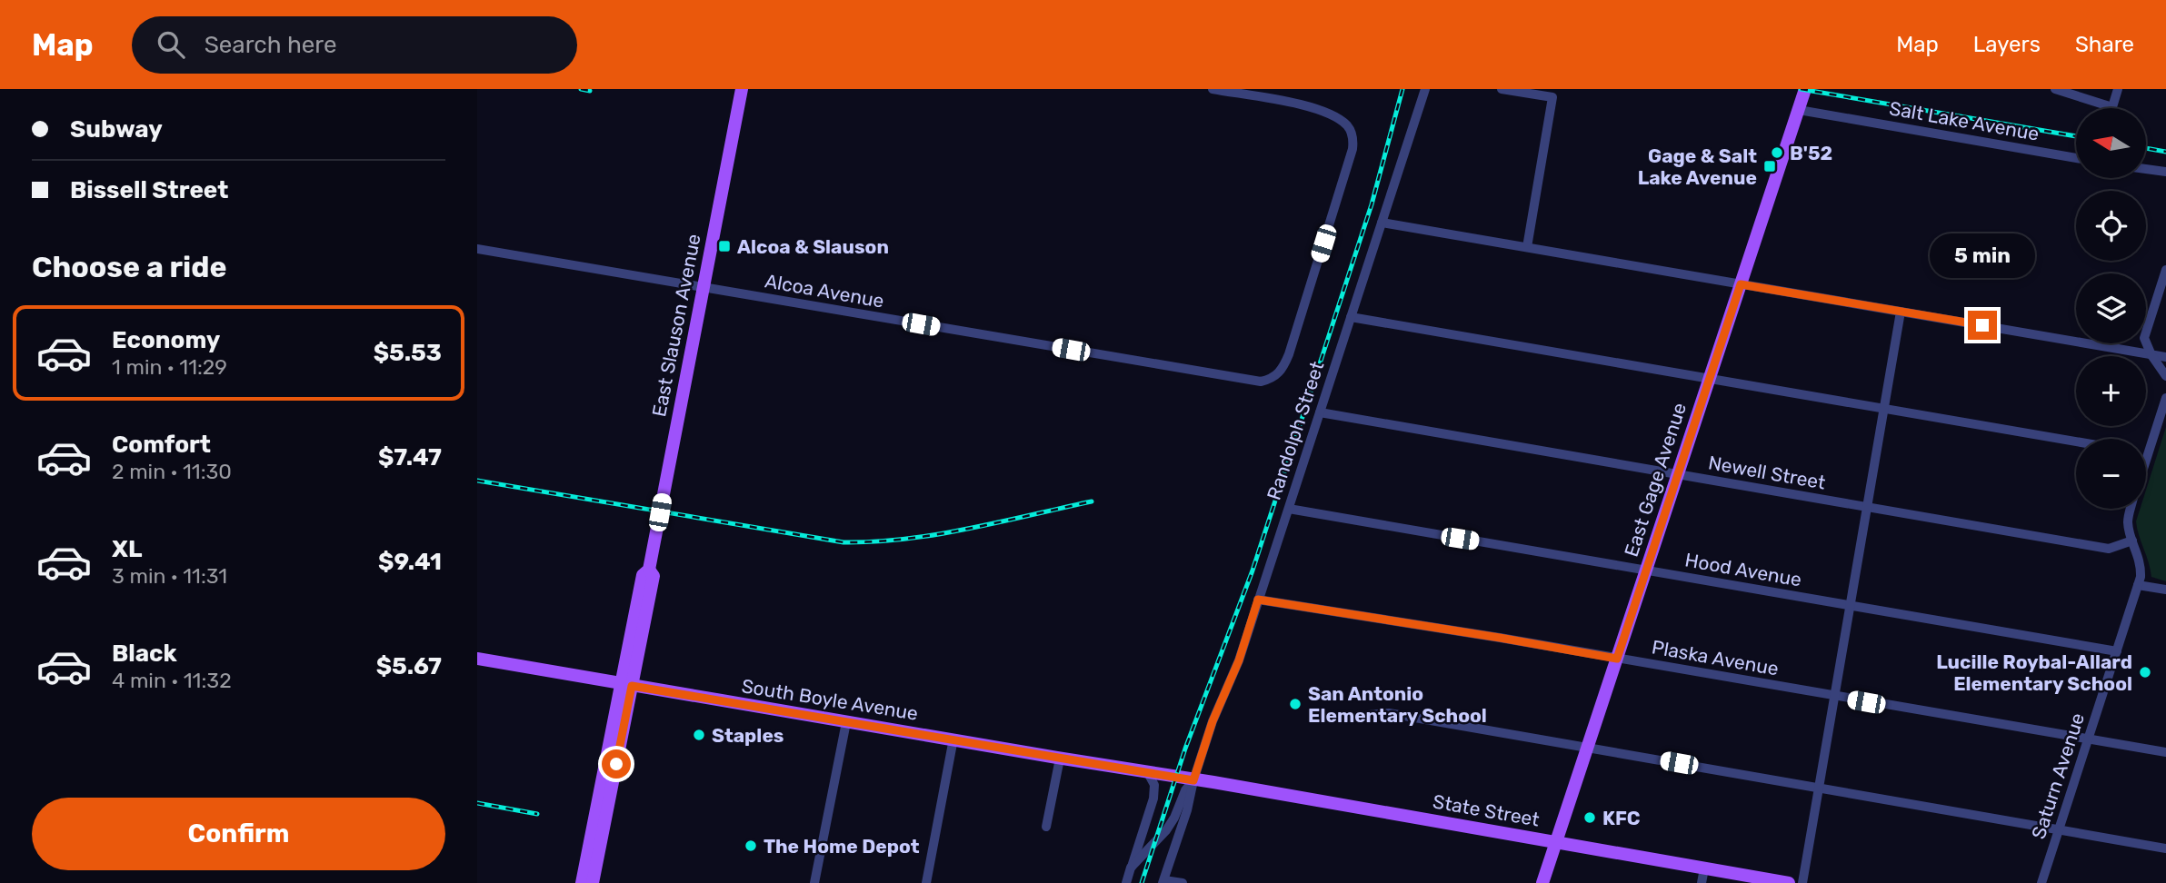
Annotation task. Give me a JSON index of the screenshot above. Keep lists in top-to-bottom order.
{
  "streets": {
    "main road": [
      "East Slauson Avenue",
      "East Gage Avenue",
      "South Boyle Avenue",
      "State Street"
    ],
    "street": [
      "Salt Lake Avenue",
      "Alcoa Avenue",
      "Randolph Street",
      "Newell Street",
      "Hood Avenue",
      "Plaska Avenue",
      "Saturn Avenue"
    ]
  },
  "crossings": [
    ["Salt Lake Avenue", "East Gage Avenue"],
    ["Alcoa Avenue", "East Slauson Avenue"],
    ["East Slauson Avenue", "South Boyle Avenue"],
    ["Randolph Street", "Newell Street"],
    ["Randolph Street", "Hood Avenue"],
    ["Randolph Street", "Plaska Avenue"],
    ["Randolph Street", "State Street"],
    ["Newell Street", "East Gage Avenue"],
    ["Newell Street", "Saturn Avenue"],
    ["East Gage Avenue", "Hood Avenue"],
    ["East Gage Avenue", "Plaska Avenue"],
    ["East Gage Avenue", "State Street"],
    ["Hood Avenue", "Saturn Avenue"],
    ["Plaska Avenue", "Saturn Avenue"],
    ["South Boyle Avenue", "State Street"]
  ],
  "places": {
    "other": [
      "B'52",
      "Lucille Roybal-Allard Elementary School",
      "San Antonio Elementary School",
      "Staples",
      "KFC",
      "The Home Depot"
    ],
    "transit": ["Gage & Salt Lake Avenue", "Alcoa & Slauson"]
  },
  "north": "left",
  "page": {
    "header": "Map",
    "search": "Search here",
    "nav": ["Map", "Layers", "Share"],
    "banner": ["Subway", "Bissell Street"],
    "map_buttons": ["+", "−"],
    "heading": "Choose a ride",
    "bubble": "5 min",
    "list": [
      {
        "name": "Economy",
        "note": "1 min · 11:29",
        "value": "$5.53"
      },
      {
        "name": "Comfort",
        "note": "2 min · 11:30",
        "value": "$7.47"
      },
      {
        "name": "XL",
        "note": "3 min · 11:31",
        "value": "$9.41"
      },
      {
        "name": "Black",
        "note": "4 min · 11:32",
        "value": "$5.67"
      }
    ],
    "buttons": "Confirm"
  }
}
